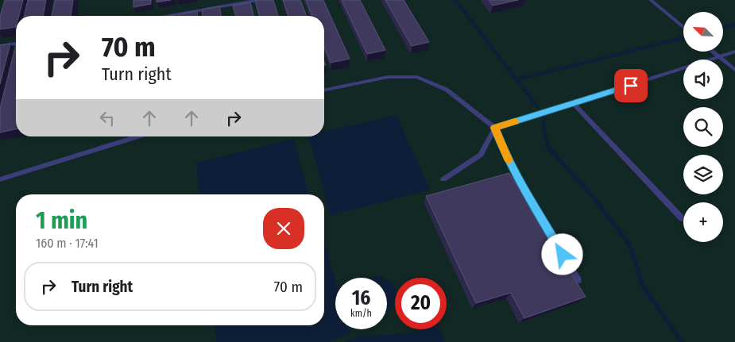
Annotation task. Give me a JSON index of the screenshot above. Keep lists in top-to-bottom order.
{
  "north": "top left",
  "page": {
    "map_buttons": "+",
    "turn": ["70 m", "Turn right"],
    "heading": ["1 min", "160 m · 17:41"],
    "list": [
      {
        "name": "Turn right",
        "value": "70 m"
      }
    ],
    "speed": "16 km/h",
    "limit": "20"
  }
}
